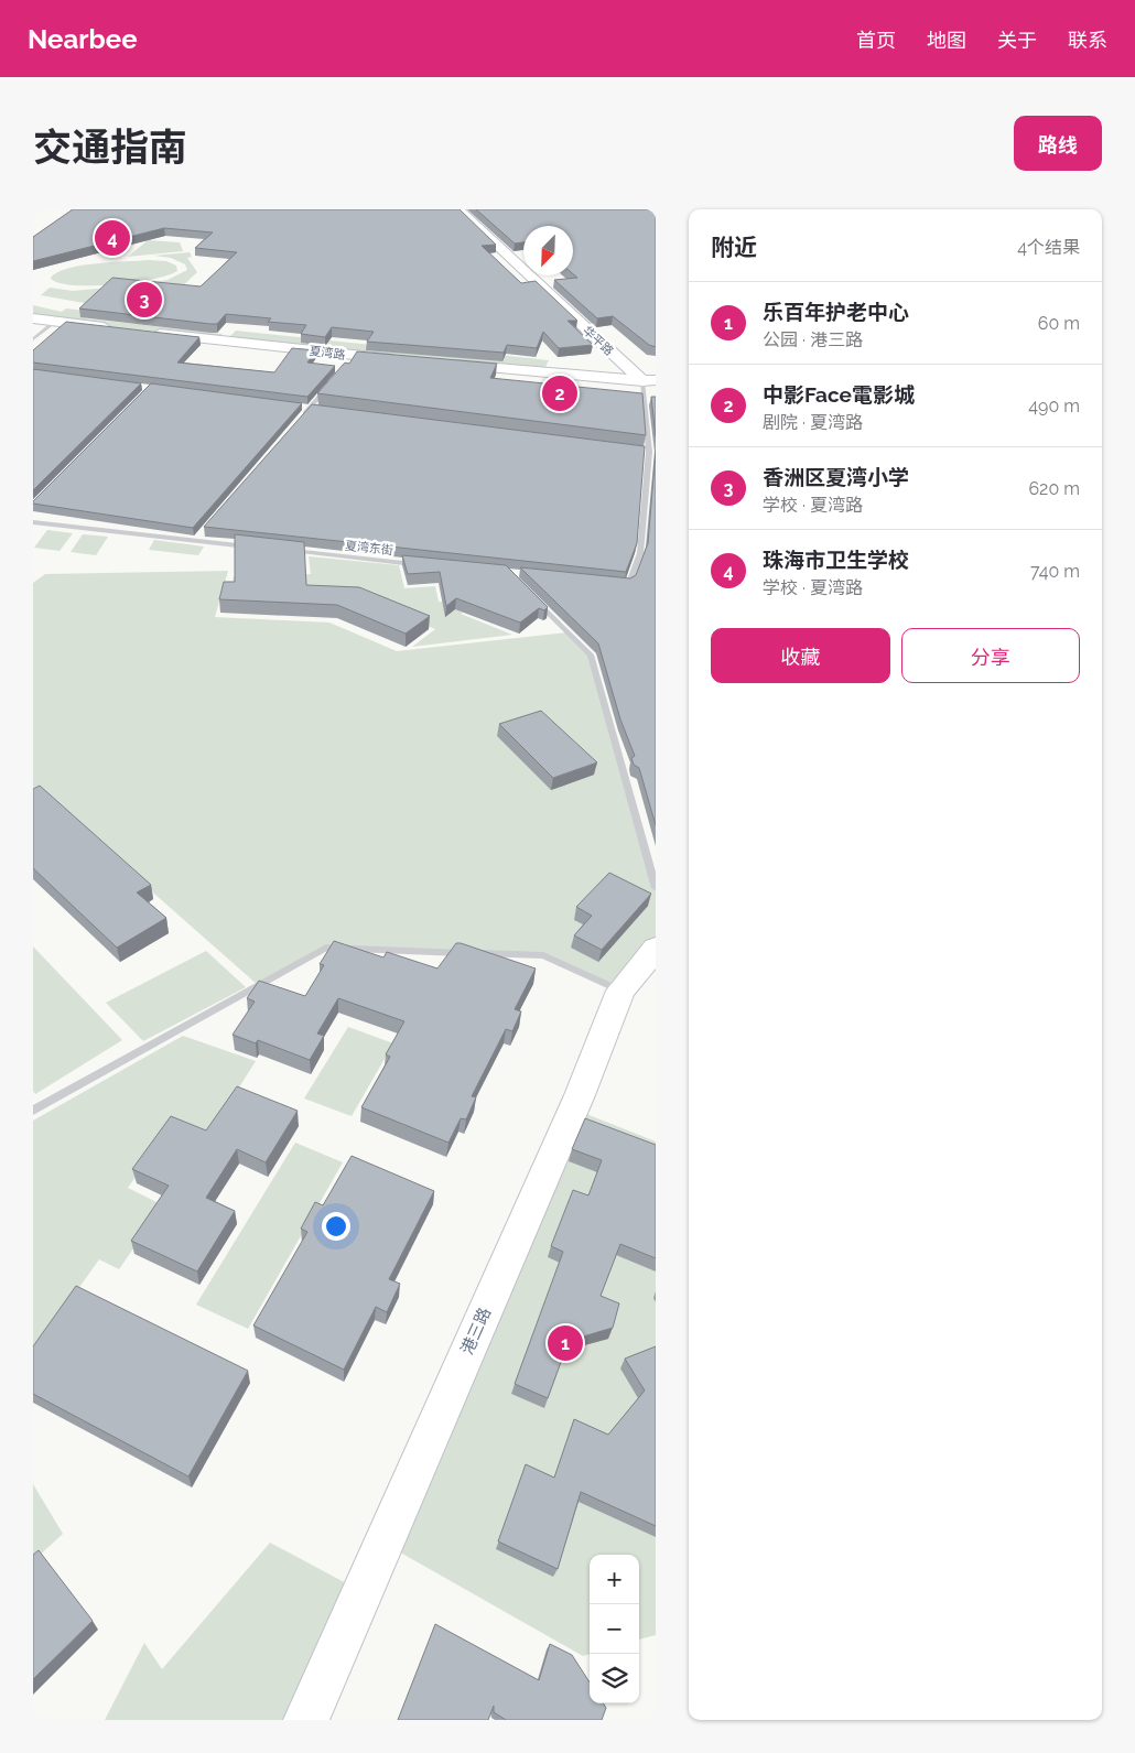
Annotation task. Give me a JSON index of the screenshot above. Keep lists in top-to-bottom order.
{
  "streets": {
    "street": ["华平路", "夏湾路", "港三路"],
    "lane": ["夏湾东街"]
  },
  "north": "bottom left",
  "page": {
    "header": "Nearbee",
    "nav": [
      "首页",
      "地图",
      "关于",
      "联系"
    ],
    "title": "交通指南",
    "buttons": [
      "路线",
      ["收藏", "分享"]
    ],
    "heading": ["附近", "4个结果"],
    "pins": [
      "4",
      "3",
      "2",
      "1"
    ],
    "list": [
      {
        "mark": "1",
        "name": "乐百年护老中心",
        "note": "公园 · 港三路",
        "value": "60 m"
      },
      {
        "mark": "2",
        "name": "中影Face電影城",
        "note": "剧院 · 夏湾路",
        "value": "490 m"
      },
      {
        "mark": "3",
        "name": "香洲区夏湾小学",
        "note": "学校 · 夏湾路",
        "value": "620 m"
      },
      {
        "mark": "4",
        "name": "珠海市卫生学校",
        "note": "学校 · 夏湾路",
        "value": "740 m"
      }
    ],
    "map_buttons": ["+", "−"]
  }
}
